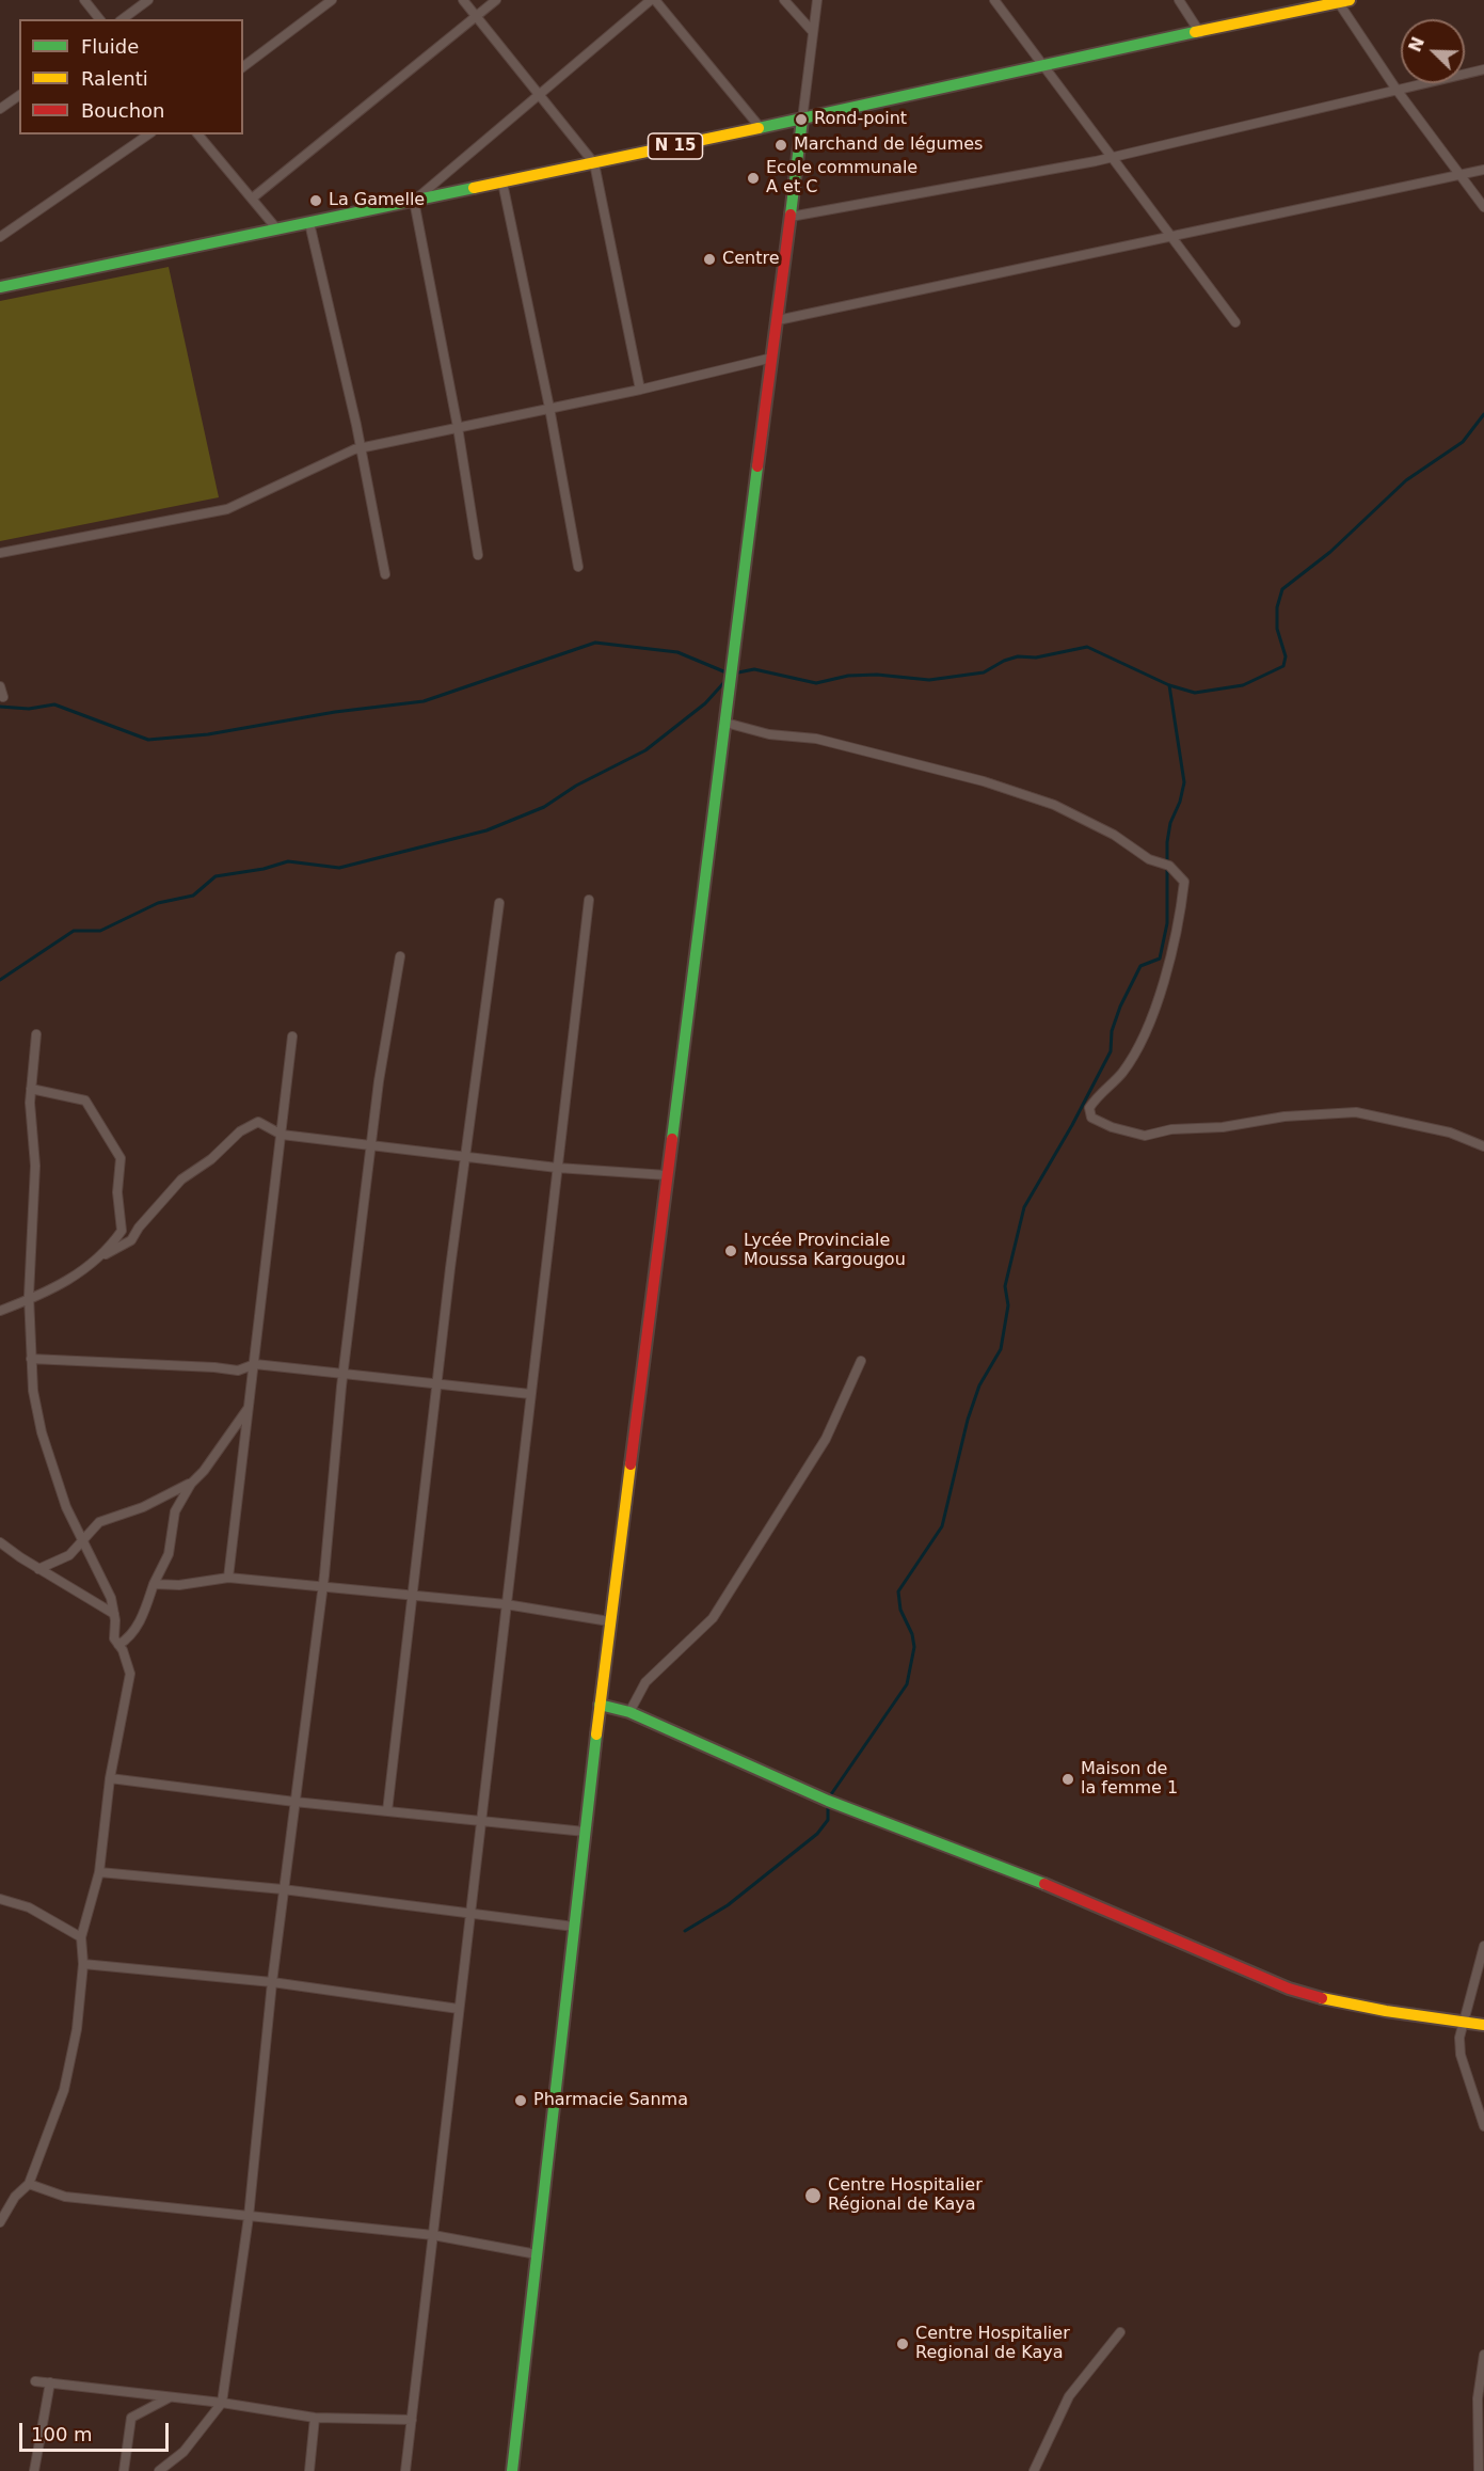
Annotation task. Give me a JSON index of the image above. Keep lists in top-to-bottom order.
{
  "streets": {
    "main road": ["N 15"]
  },
  "places": [
    "Rond-point",
    "Marchand de légumes",
    "Ecole communale A et C",
    "La Gamelle",
    "Centre",
    "Lycée Provinciale Moussa Kargougou",
    "Maison de la femme 1",
    "Pharmacie Sanma",
    "Centre Hospitalier Régional de Kaya",
    "Centre Hospitalier Regional de Kaya"
  ],
  "legend": ["Fluide", "Ralenti", "Bouchon"],
  "scale_bar": "100 m",
  "north": "top left"
}
